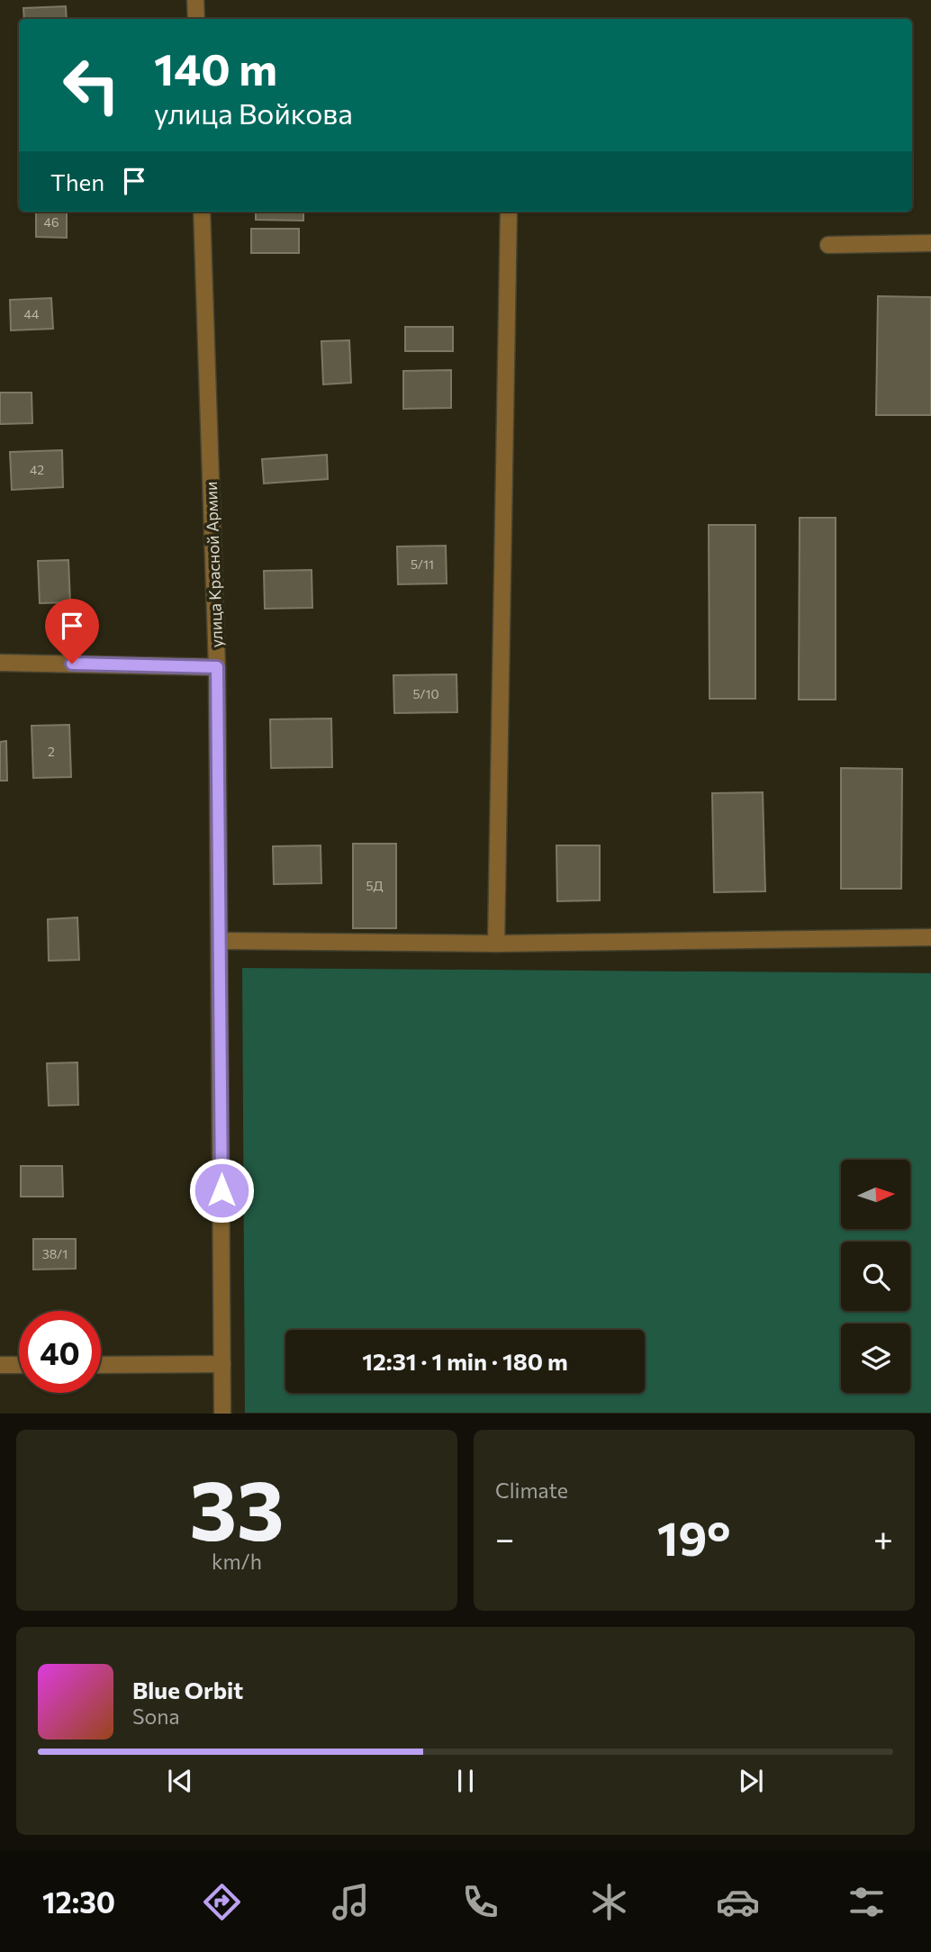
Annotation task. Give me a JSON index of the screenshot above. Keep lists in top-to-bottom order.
{
  "streets": {
    "street": ["улица Красной Армии"]
  },
  "house_numbers": [
    "46",
    "44",
    "42",
    "5/11",
    "5/10",
    "2",
    "5Д",
    "38/1"
  ],
  "north": "right",
  "page": {
    "turn": ["140 m", "улица Войкова"],
    "then": "Then",
    "limit": "40",
    "trip": "12:31 · 1 min · 180 m",
    "tile": [
      ["33", "km/h"],
      "Climate"
    ],
    "heat": ["−", "19°", "+"],
    "song": ["Blue Orbit", "Sona"],
    "tabs": "12:30"
  }
}
